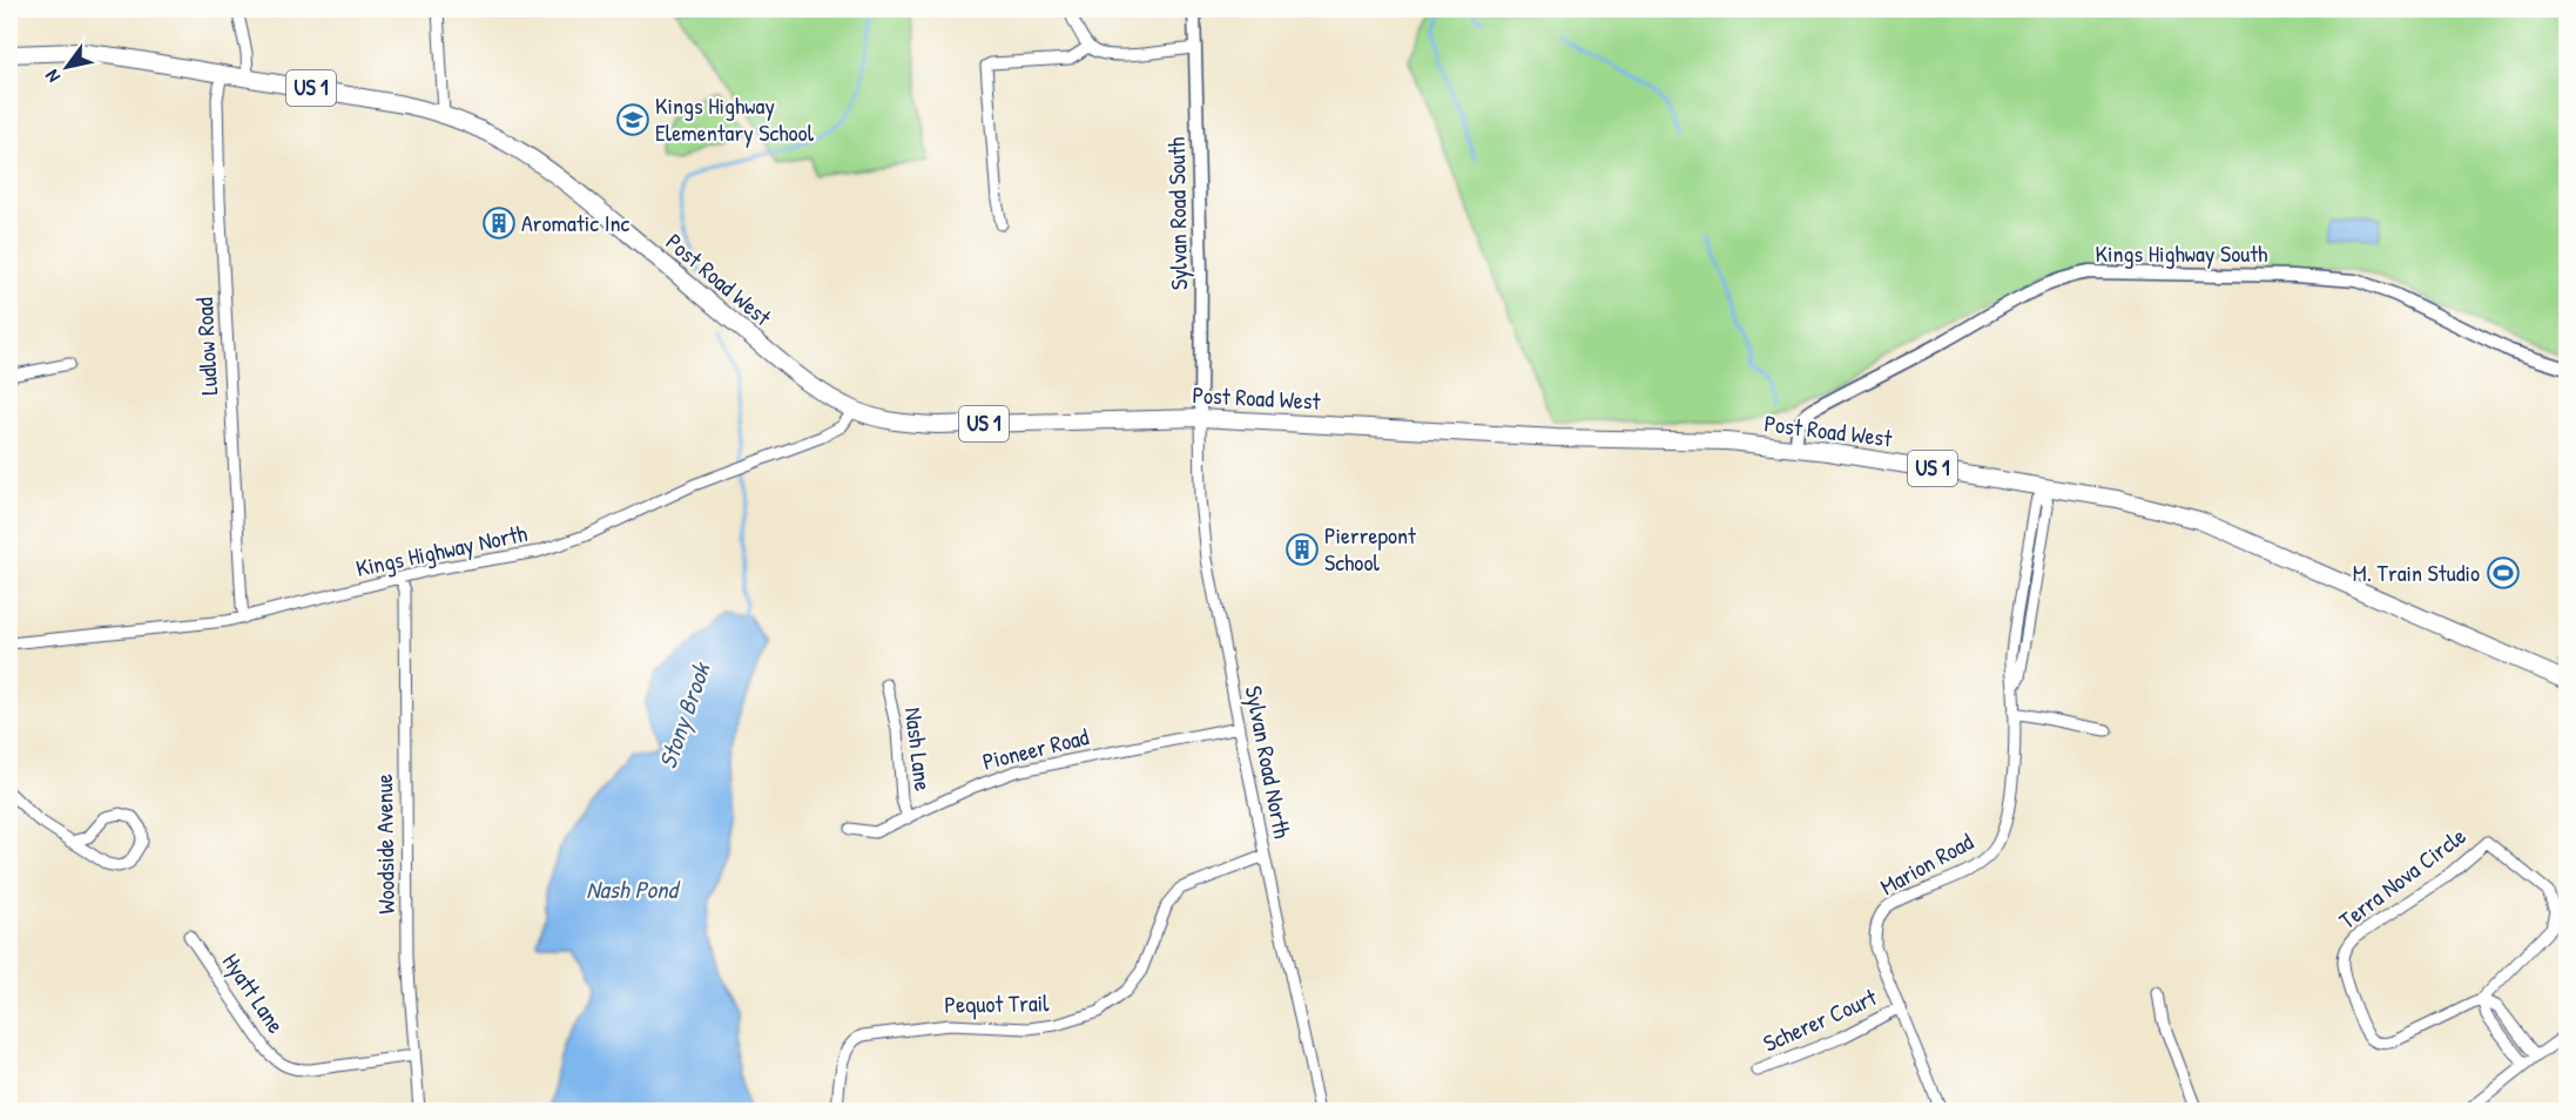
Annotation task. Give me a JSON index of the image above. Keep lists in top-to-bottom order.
{
  "streets": {
    "main road": ["US 1", "Post Road West"],
    "street": [
      "Sylvan Road South",
      "Kings Highway South",
      "Ludlow Road",
      "Kings Highway North",
      "Nash Lane",
      "Pioneer Road",
      "Sylvan Road North",
      "Woodside Avenue",
      "Marion Road",
      "Terra Nova Circle",
      "Hyatt Lane",
      "Pequot Trail",
      "Scherer Court"
    ]
  },
  "crossings": [
    ["Sylvan Road South", "Post Road West"],
    ["Sylvan Road South", "Sylvan Road North"],
    ["Kings Highway South", "Post Road West"],
    ["Post Road West", "Ludlow Road"],
    ["Post Road West", "Kings Highway North"],
    ["Post Road West", "Sylvan Road North"],
    ["Post Road West", "Marion Road"],
    ["Ludlow Road", "Kings Highway North"],
    ["Kings Highway North", "Woodside Avenue"],
    ["Nash Lane", "Pioneer Road"],
    ["Pioneer Road", "Sylvan Road North"],
    ["Sylvan Road North", "Pequot Trail"],
    ["Woodside Avenue", "Hyatt Lane"],
    ["Marion Road", "Scherer Court"]
  ],
  "water": ["Stony Brook", "Nash Pond"],
  "places": {
    "school or university": ["Kings Highway Elementary School"],
    "building": ["Aromatic Inc", "Pierrepont School"],
    "sports": ["M. Train Studio"]
  },
  "north": "bottom left"
}
